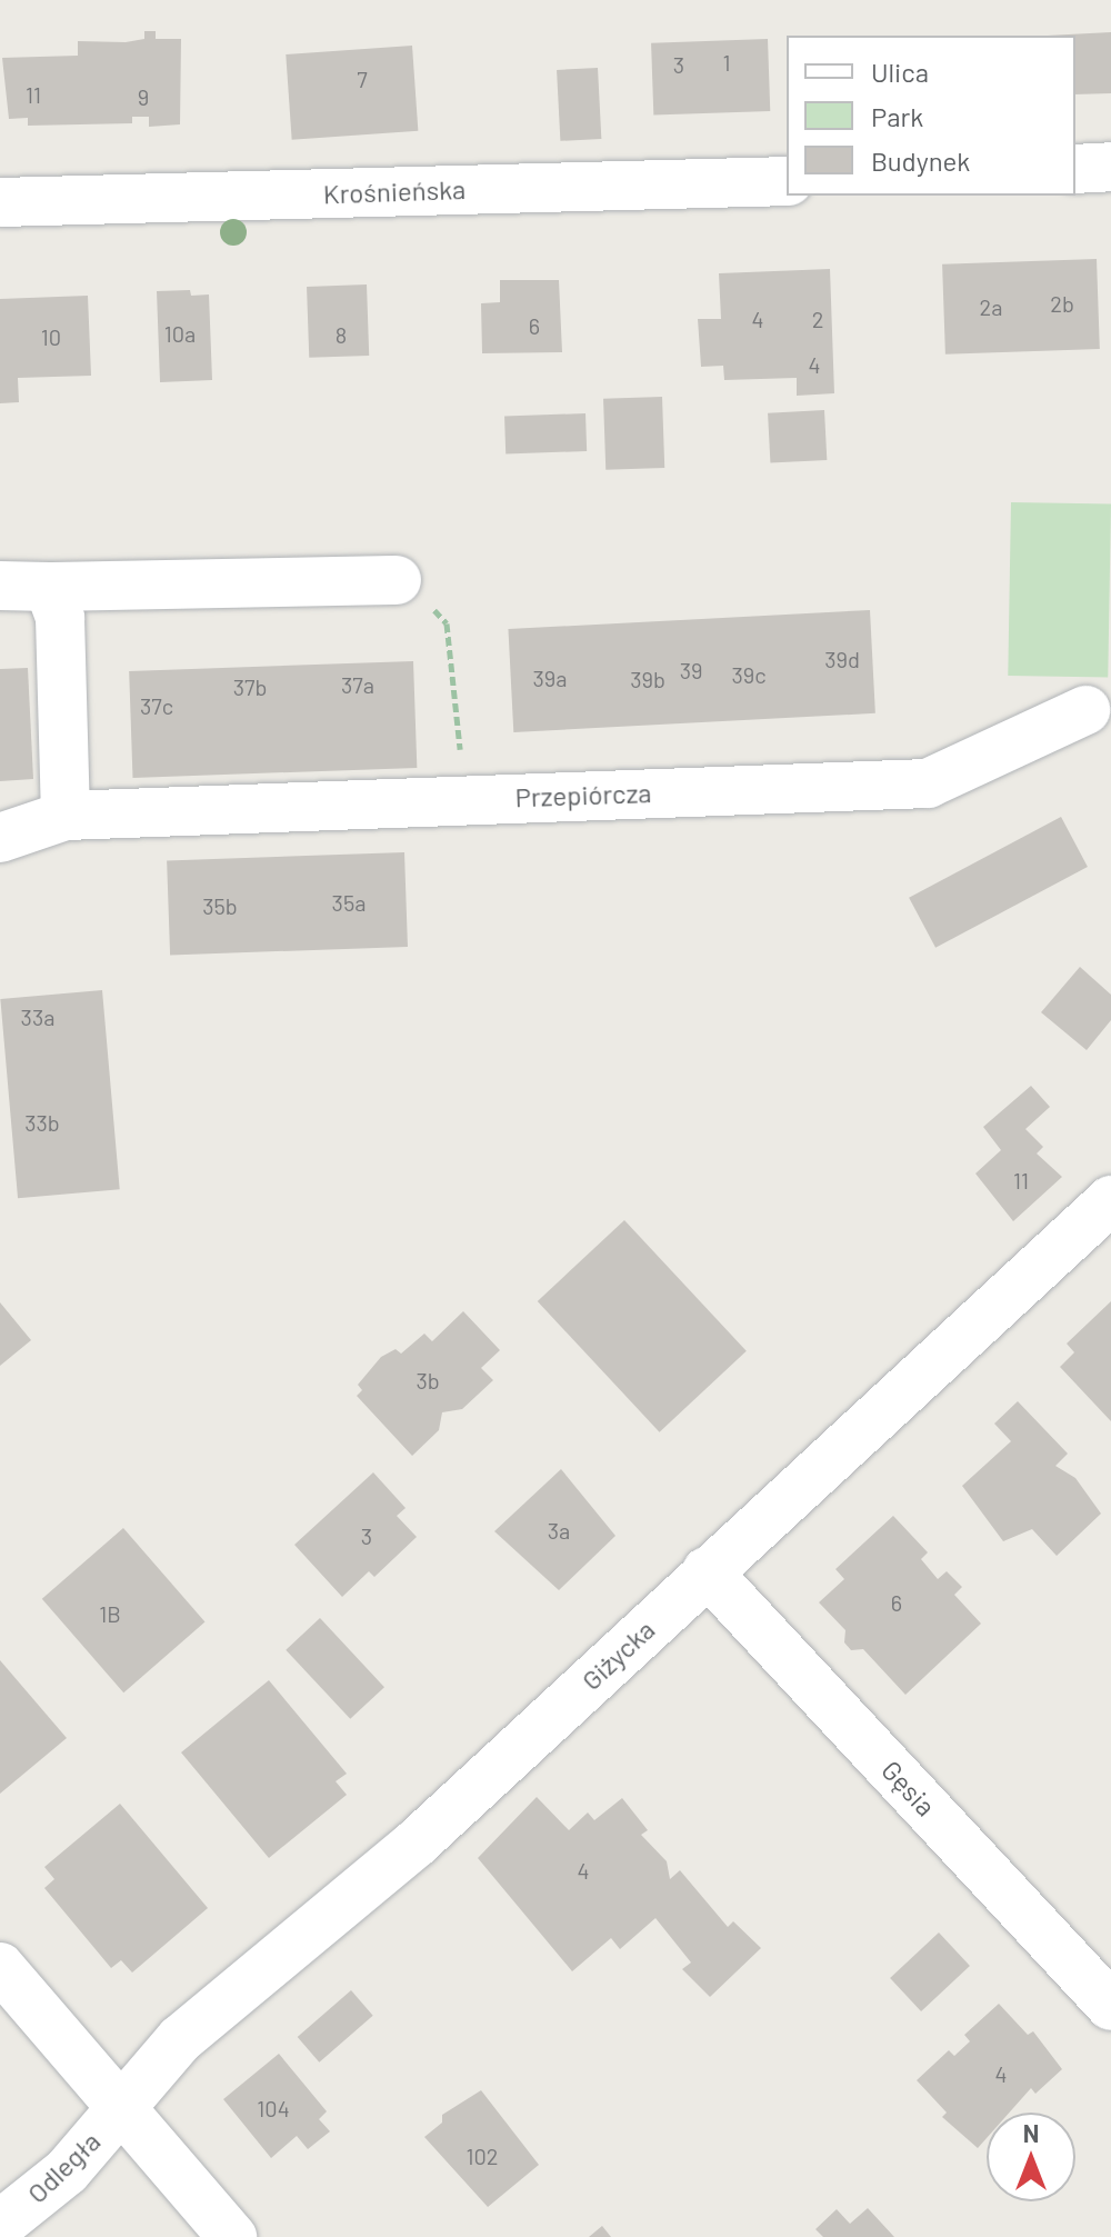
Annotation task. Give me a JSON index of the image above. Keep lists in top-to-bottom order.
{
  "streets": {
    "street": [
      "Krośnieńska",
      "Przepiórcza",
      "Giżycka",
      "Gęsia",
      "Odległa"
    ]
  },
  "crossings": [
    ["Giżycka", "Gęsia"],
    ["Giżycka", "Odległa"]
  ],
  "house_numbers": [
    "1",
    "3",
    "7",
    "11",
    "9",
    "2b",
    "2a",
    "4",
    "2",
    "6",
    "10a",
    "8",
    "10",
    "4",
    "39d",
    "39",
    "39c",
    "39a",
    "39b",
    "37a",
    "37b",
    "37c",
    "35a",
    "35b",
    "33a",
    "33b",
    "11",
    "3b",
    "3a",
    "3",
    "6",
    "1B",
    "4",
    "4",
    "104",
    "102"
  ],
  "legend": ["Ulica", "Park", "Budynek"],
  "north": "top"
}
